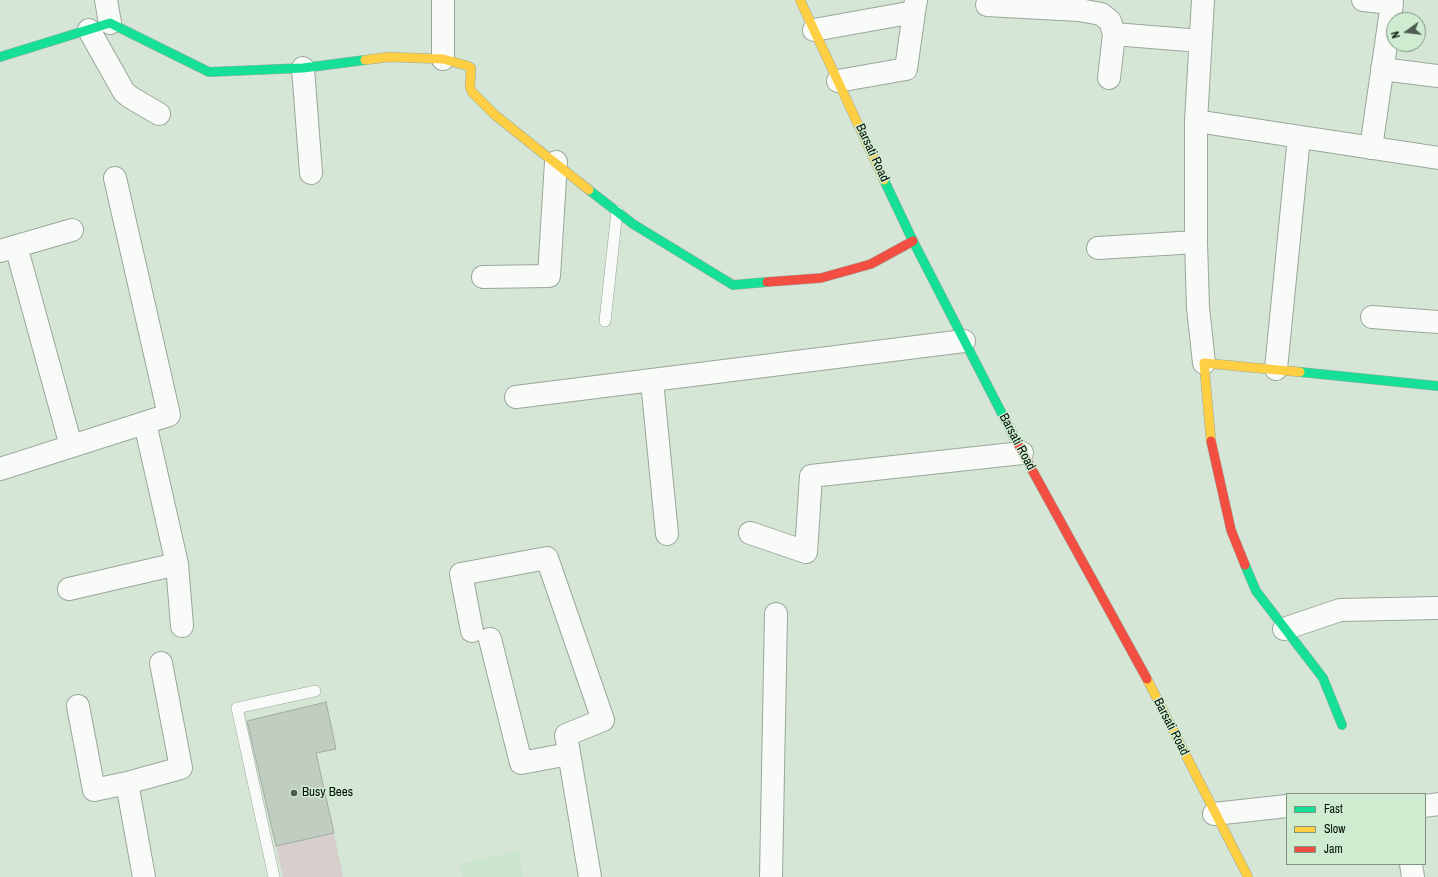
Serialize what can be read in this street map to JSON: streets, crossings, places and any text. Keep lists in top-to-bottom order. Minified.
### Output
{"streets":{"street":["Barsati Road"]},"places":["Busy Bees"],"legend":["Fast","Slow","Jam"],"north":"left"}
